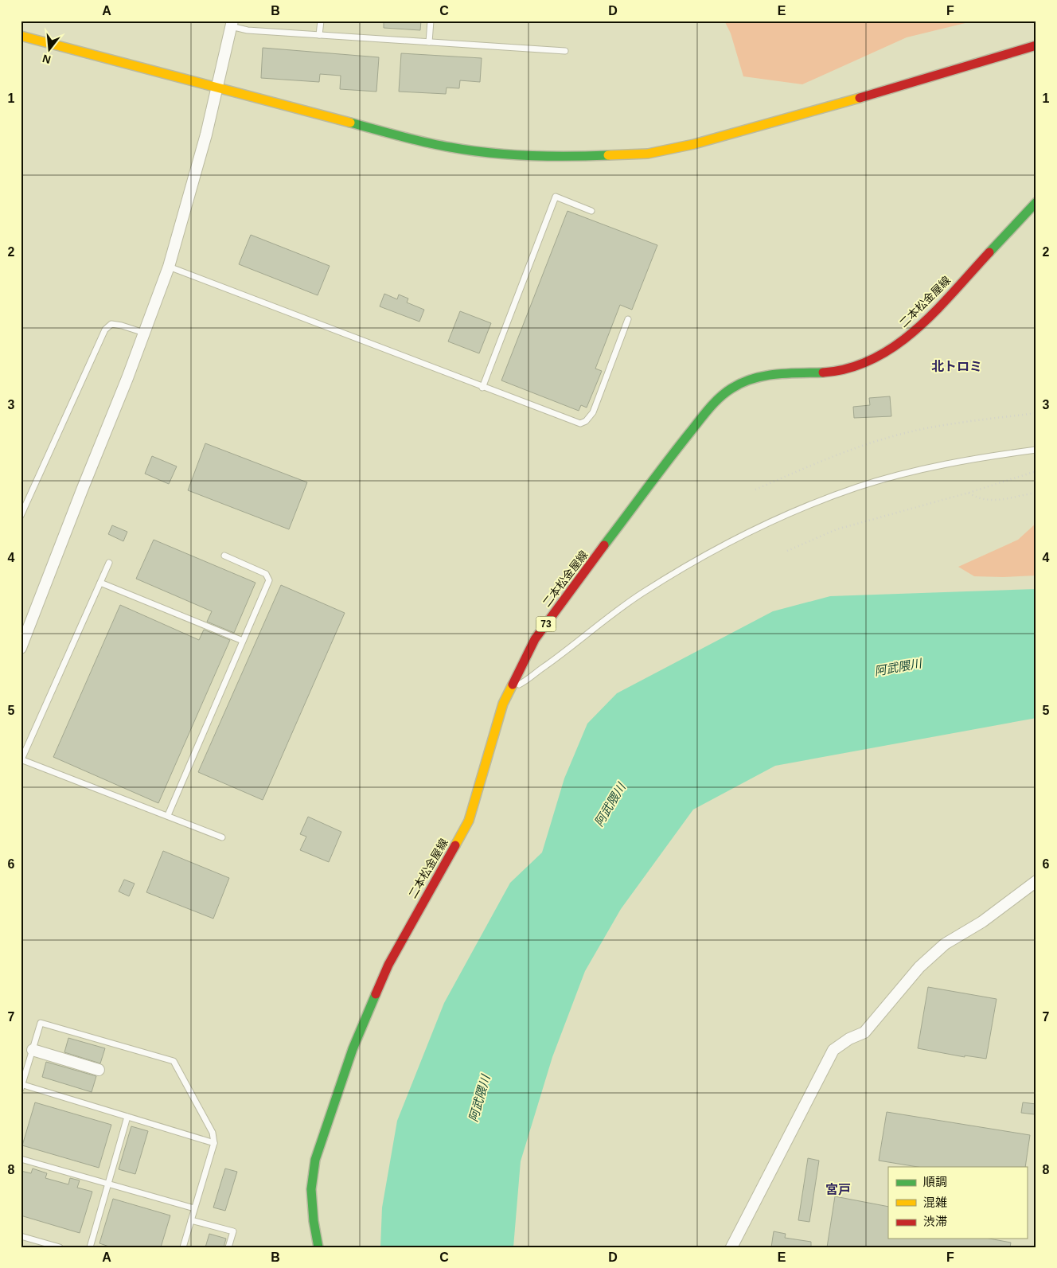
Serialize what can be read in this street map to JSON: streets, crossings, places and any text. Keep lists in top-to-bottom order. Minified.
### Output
{"streets":{"main road":["二本松金屋線","73"]},"districts":["北トロミ","宮戸"],"water":["阿武隈川"],"legend":["順調","混雑","渋滞"],"north":"bottom","grid":{"columns":["A","B","C","D","E","F"],"rows":["1","2","3","4","5","6","7","8"]}}
